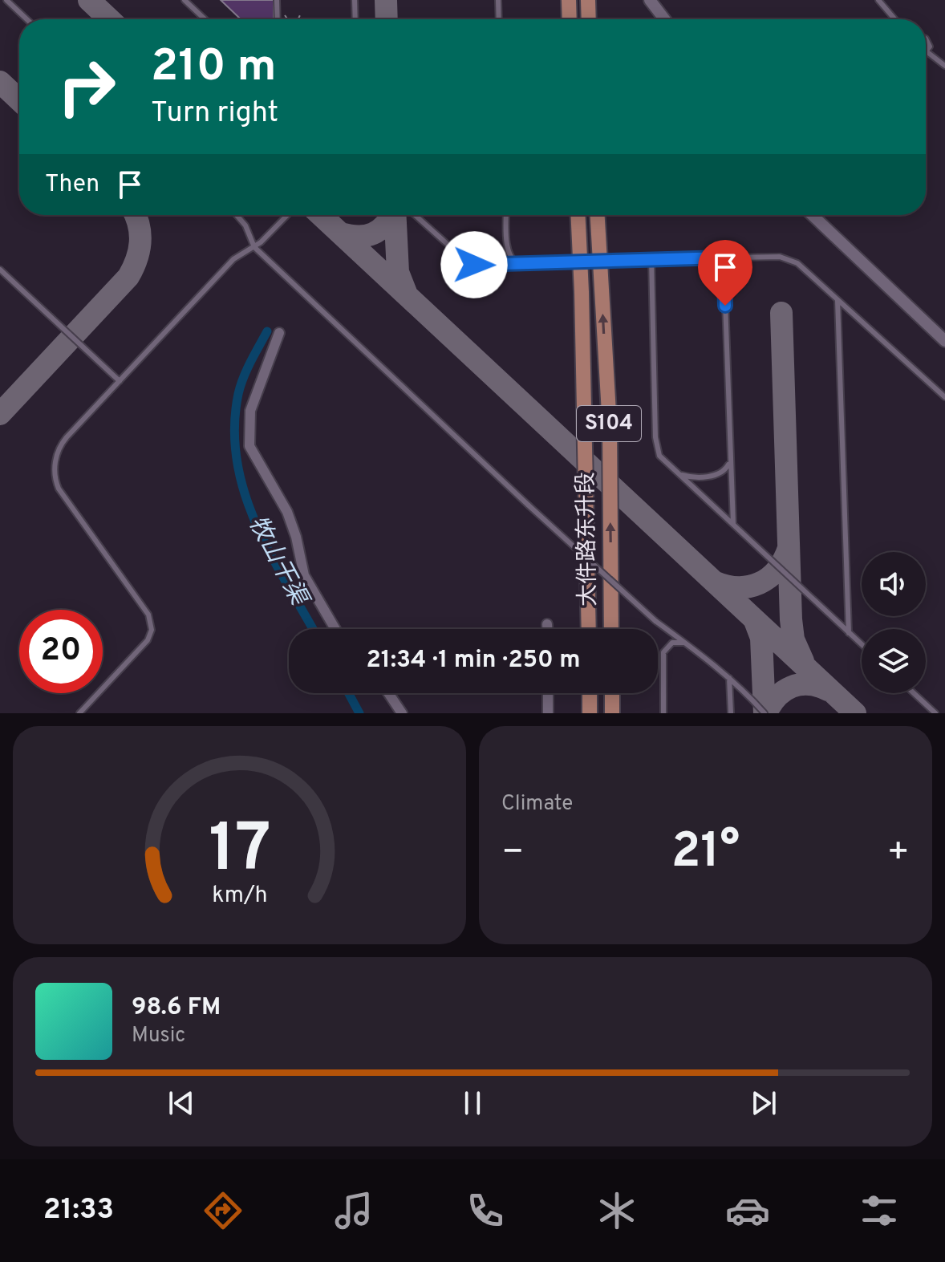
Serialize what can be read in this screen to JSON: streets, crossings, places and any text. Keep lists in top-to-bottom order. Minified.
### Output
{"streets":{"main road":["S104","大件路东升段"]},"water":["牧山干渠"],"page":{"turn":["210 m","Turn right"],"then":"Then","limit":"20","trip":"21:34 · 1 min · 250 m","tile":"Climate","heat":["−","21°","+"],"song":["98.6 FM","Music"],"tabs":"21:33","gauge":["17","km/h"]}}
